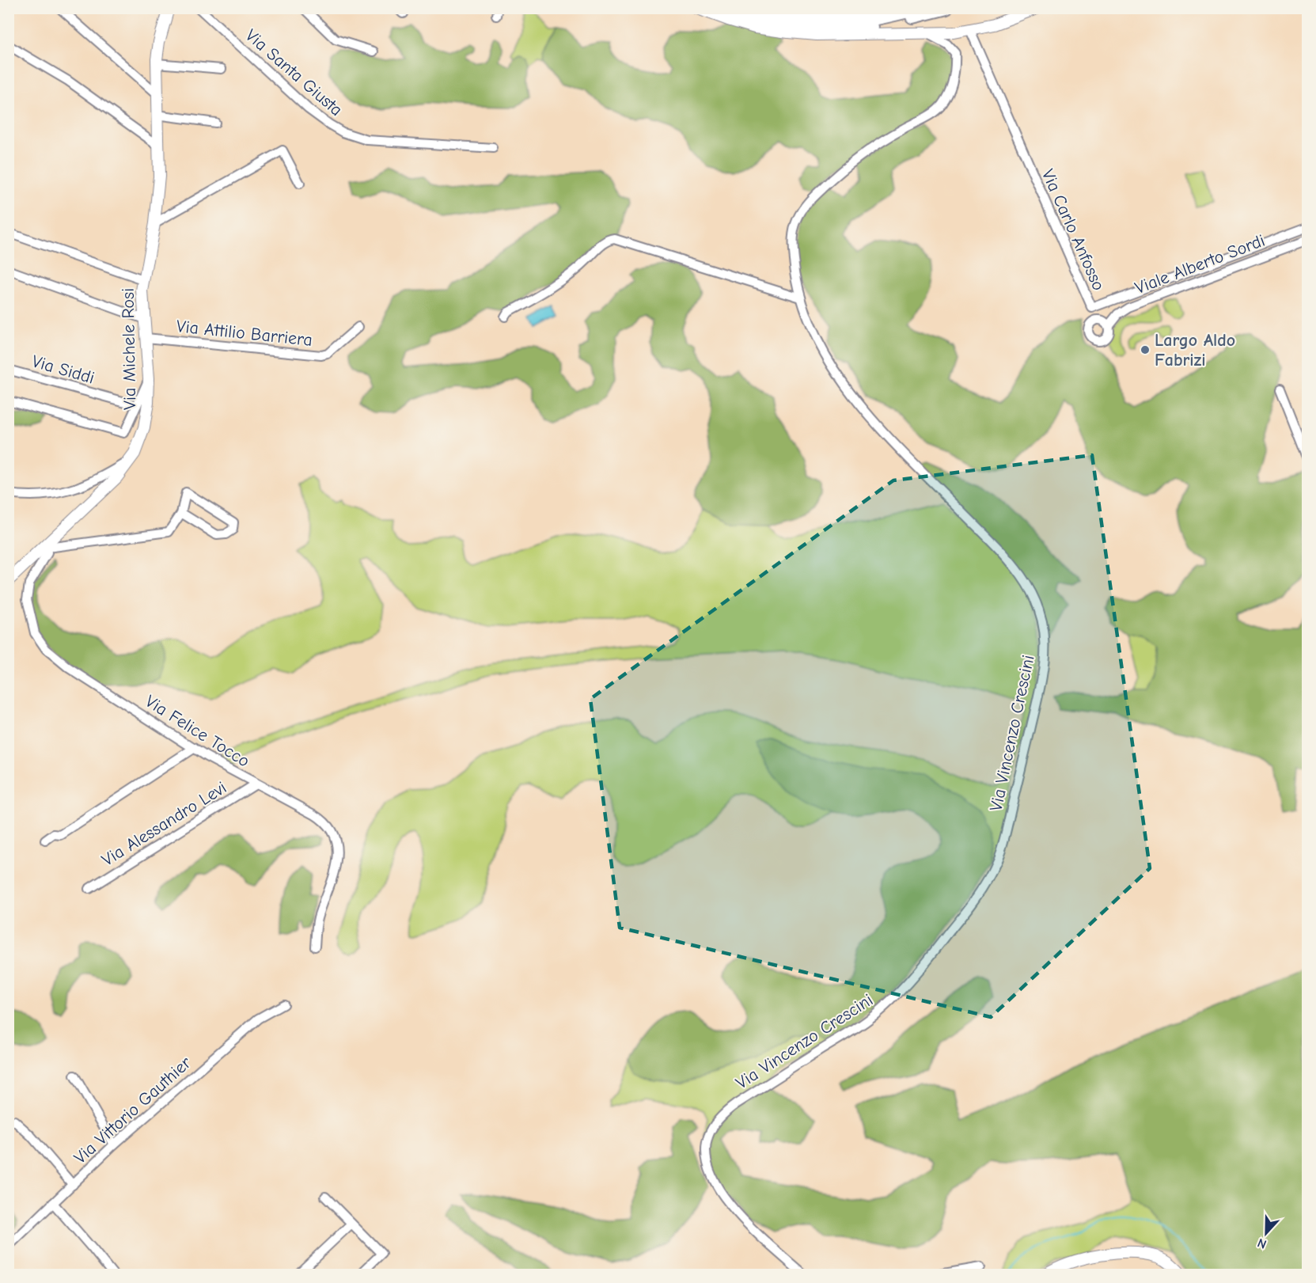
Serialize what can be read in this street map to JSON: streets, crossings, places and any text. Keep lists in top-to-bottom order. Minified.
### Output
{"streets":{"street":["Via Santa Giusta","Via Carlo Anfosso","Viale Alberto Sordi","Via Attilio Barriera","Via Michele Rosi","Via Siddi","Via Felice Tocco","Via Vincenzo Crescini","Via Alessandro Levi","Via Vittorio Gauthier"]},"crossings":[["Via Attilio Barriera","Via Michele Rosi"],["Via Michele Rosi","Via Felice Tocco"],["Via Felice Tocco","Via Alessandro Levi"]],"places":["Largo Aldo Fabrizi"],"north":"bottom"}
